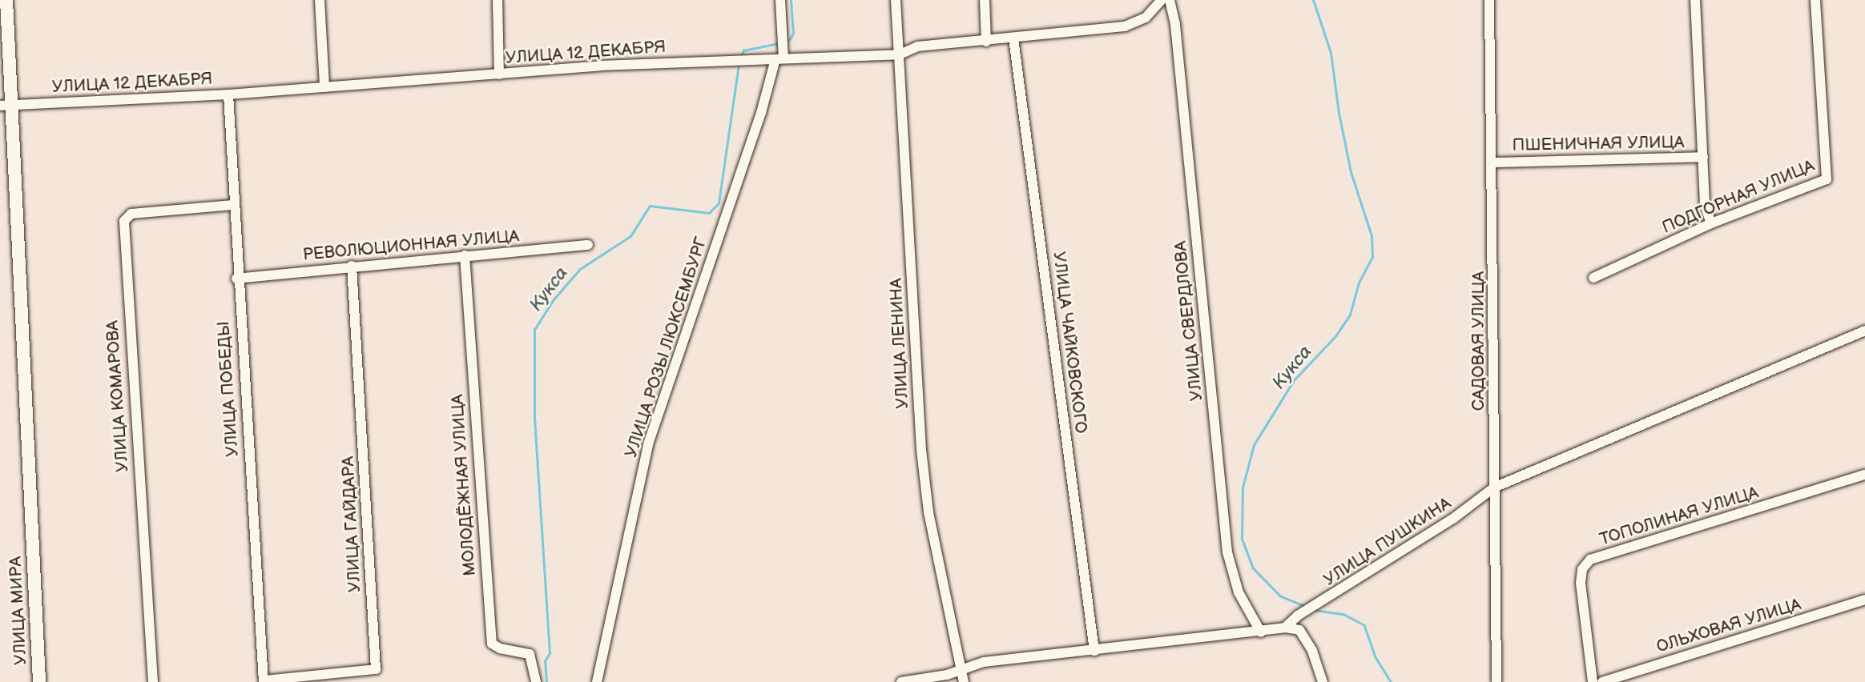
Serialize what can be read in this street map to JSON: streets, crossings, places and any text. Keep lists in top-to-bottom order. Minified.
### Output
{"streets":{"main road":["УЛИЦА МИРА"],"street":["УЛИЦА 12 ДЕКАБРЯ","ПШЕНИЧНАЯ УЛИЦА","ПОДГОРНАЯ УЛИЦА","РЕВОЛЮЦИОННАЯ УЛИЦА","УЛИЦА СВЕРДЛОВА","САДОВАЯ УЛИЦА","УЛИЦА ЧАЙКОВСКОГО","УЛИЦА ЛЕНИНА","УЛИЦА РОЗЫ ЛЮКСЕМБУРГ","УЛИЦА ПОБЕДЫ","УЛИЦА КОМАРОВА","МОЛОДЁЖНАЯ УЛИЦА","ТОПОЛИНАЯ УЛИЦА","УЛИЦА ГАЙДАРА","УЛИЦА ПУШКИНА","ОЛЬХОВАЯ УЛИЦА"]},"crossings":[["УЛИЦА 12 ДЕКАБРЯ","УЛИЦА ЧАЙКОВСКОГО"],["УЛИЦА 12 ДЕКАБРЯ","УЛИЦА ЛЕНИНА"],["УЛИЦА 12 ДЕКАБРЯ","УЛИЦА РОЗЫ ЛЮКСЕМБУРГ"],["УЛИЦА 12 ДЕКАБРЯ","УЛИЦА ПОБЕДЫ"],["УЛИЦА 12 ДЕКАБРЯ","УЛИЦА МИРА"],["ПШЕНИЧНАЯ УЛИЦА","ПОДГОРНАЯ УЛИЦА"],["ПШЕНИЧНАЯ УЛИЦА","САДОВАЯ УЛИЦА"],["РЕВОЛЮЦИОННАЯ УЛИЦА","УЛИЦА ПОБЕДЫ"],["РЕВОЛЮЦИОННАЯ УЛИЦА","МОЛОДЁЖНАЯ УЛИЦА"],["РЕВОЛЮЦИОННАЯ УЛИЦА","УЛИЦА ГАЙДАРА"],["САДОВАЯ УЛИЦА","УЛИЦА ПУШКИНА"],["УЛИЦА ПОБЕДЫ","УЛИЦА КОМАРОВА"],["УЛИЦА ПОБЕДЫ","УЛИЦА ГАЙДАРА"]],"water":["Кукса"]}
